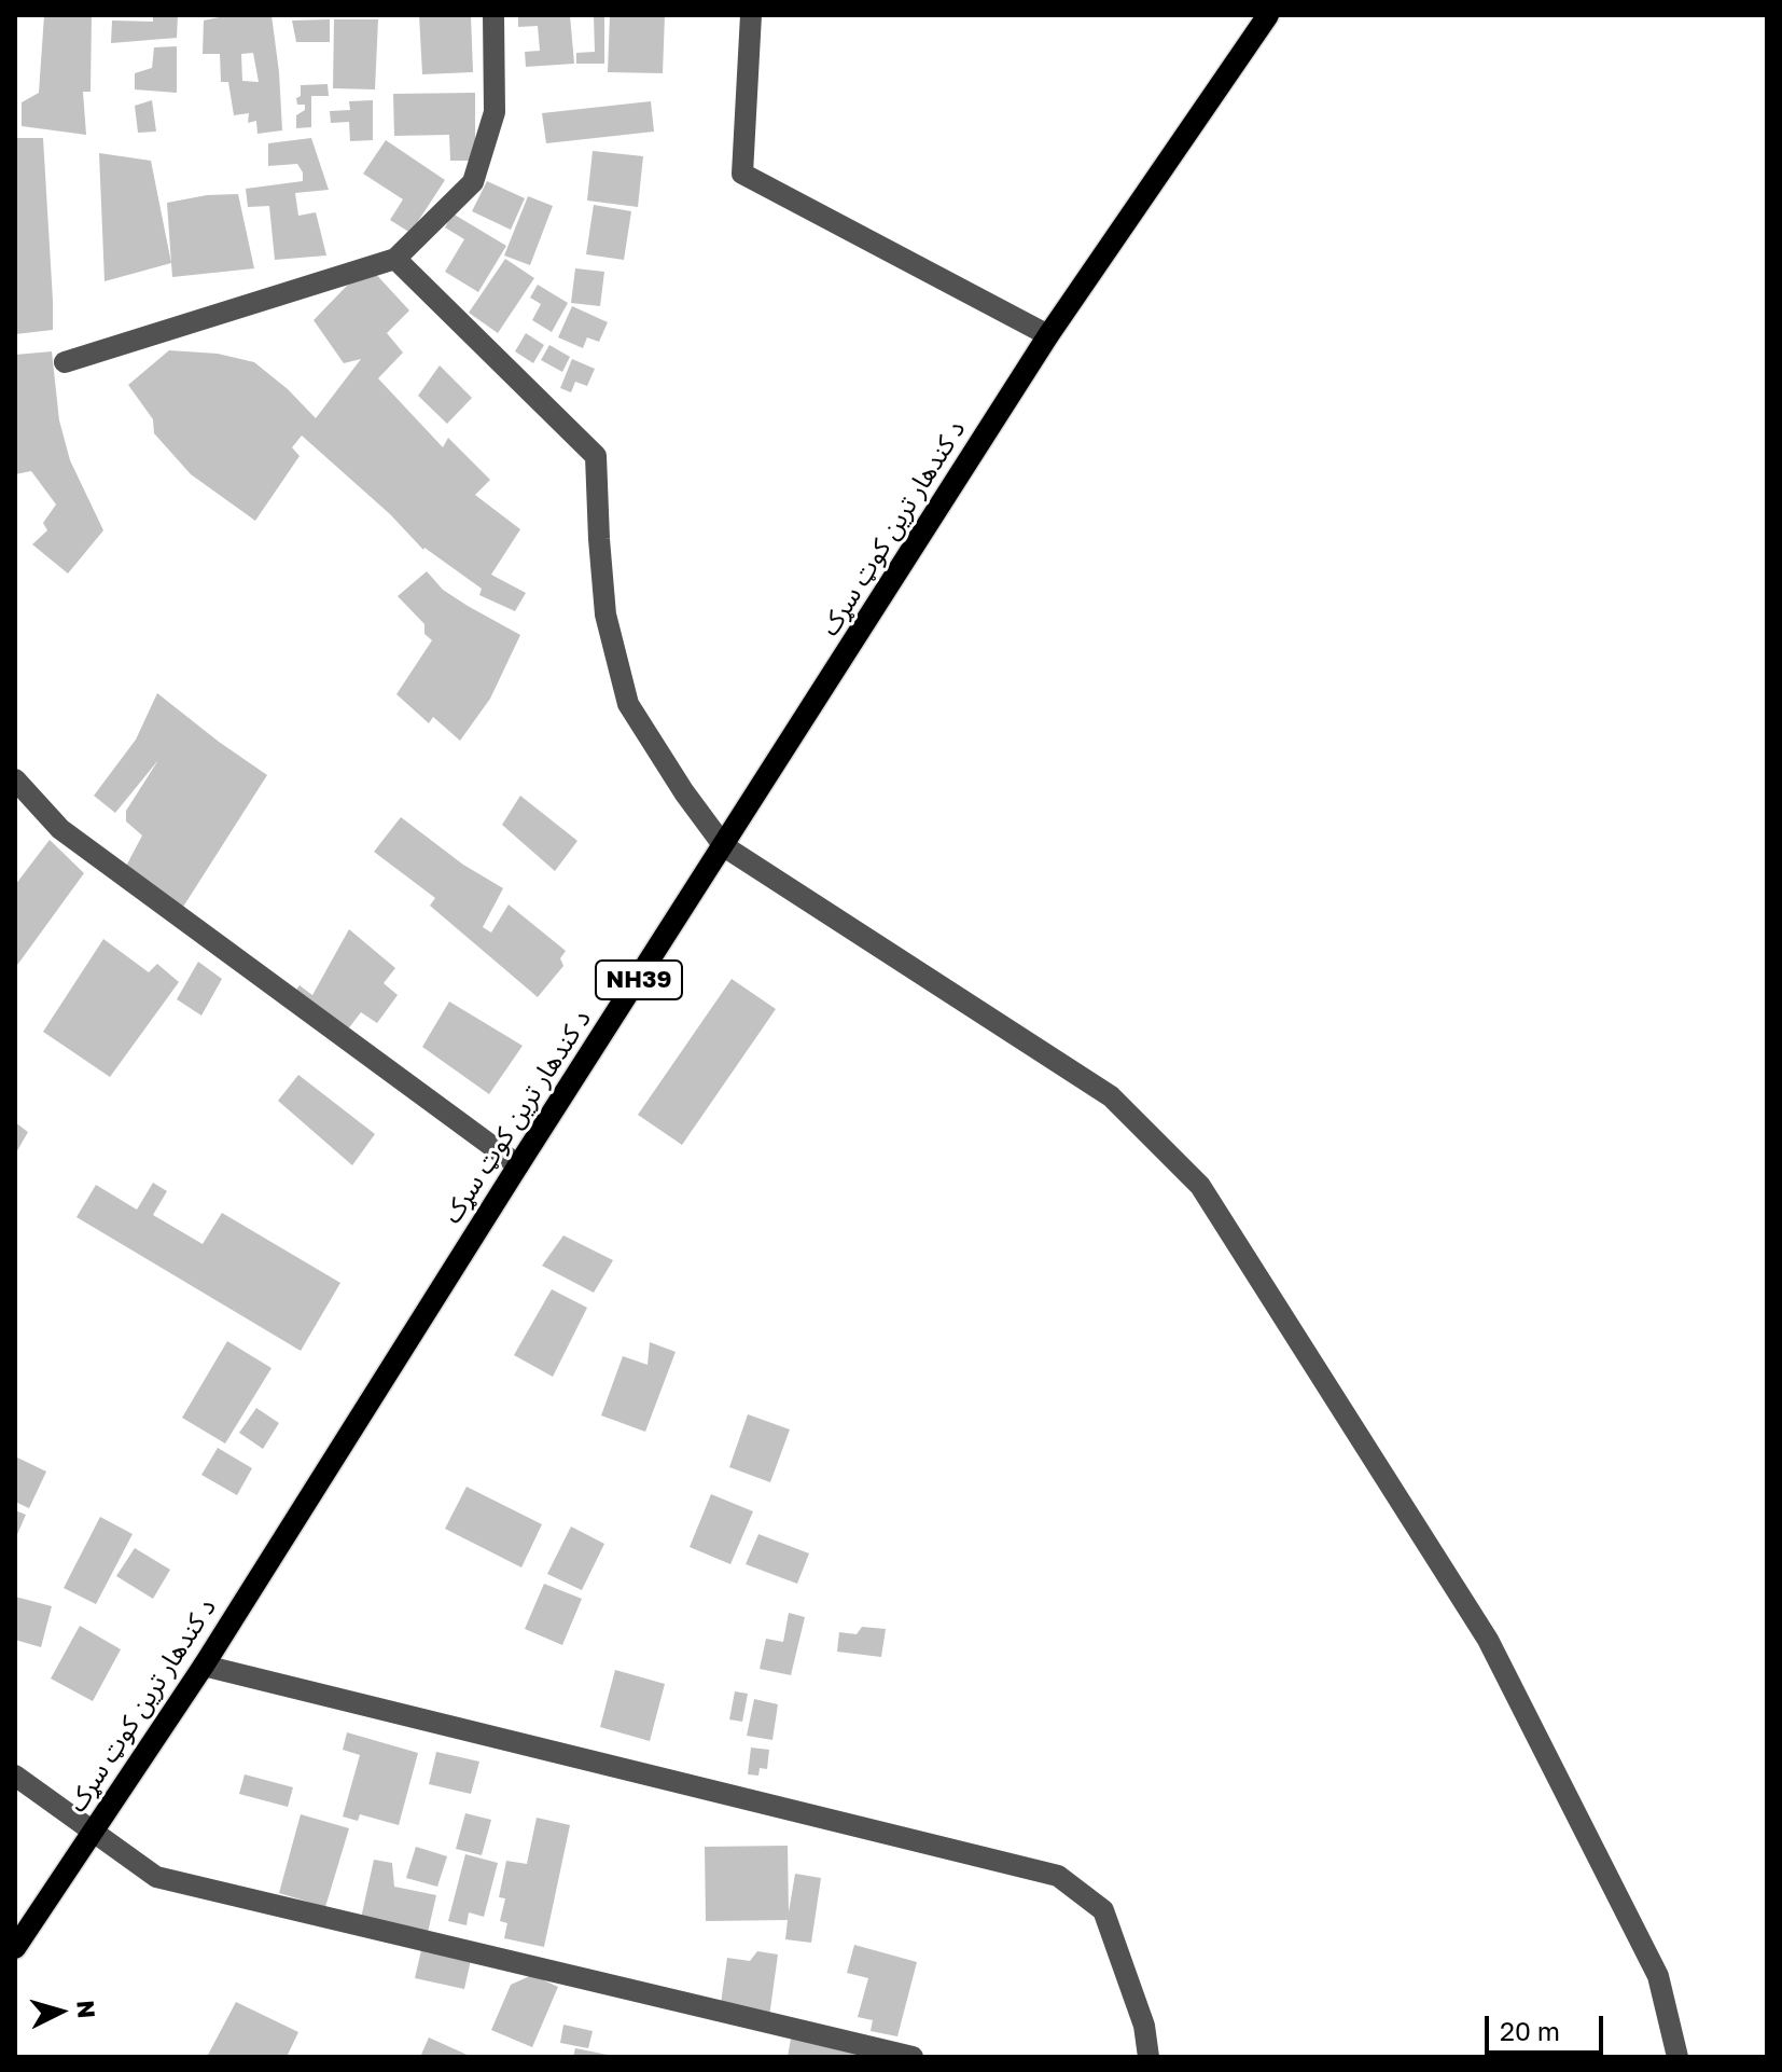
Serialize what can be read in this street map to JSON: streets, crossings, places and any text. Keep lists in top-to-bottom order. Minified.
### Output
{"streets":{"main road":["د کندهار ترين کوټ سړک","NH39"]},"scale_bar":"20 m","north":"right"}
